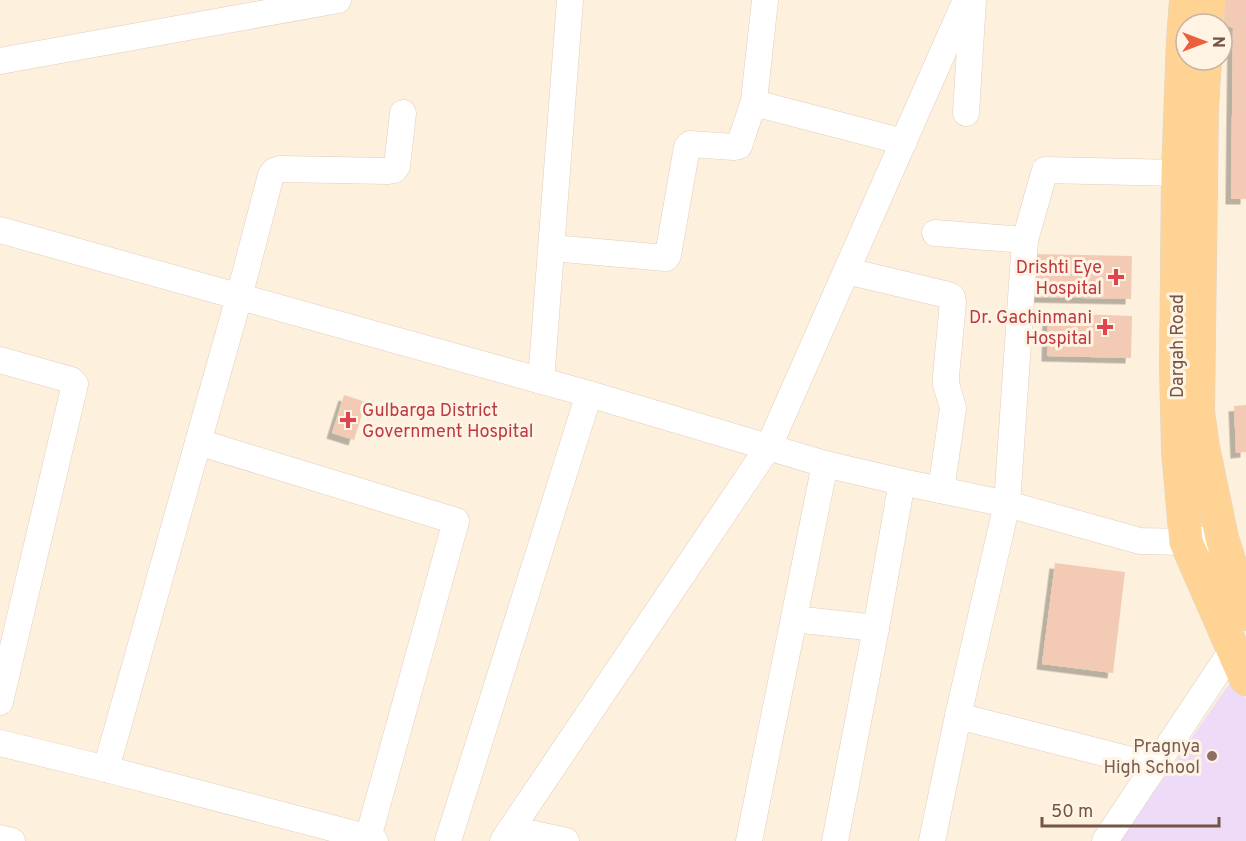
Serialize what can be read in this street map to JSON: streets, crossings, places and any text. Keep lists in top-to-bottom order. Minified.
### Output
{"streets":{"main road":["Dargah Road"]},"places":{"health":["Drishti Eye Hospital","Dr. Gachinmani Hospital","Gulbarga District Government Hospital"],"other":["Pragnya High School"]},"scale_bar":"50 m","north":"right"}
